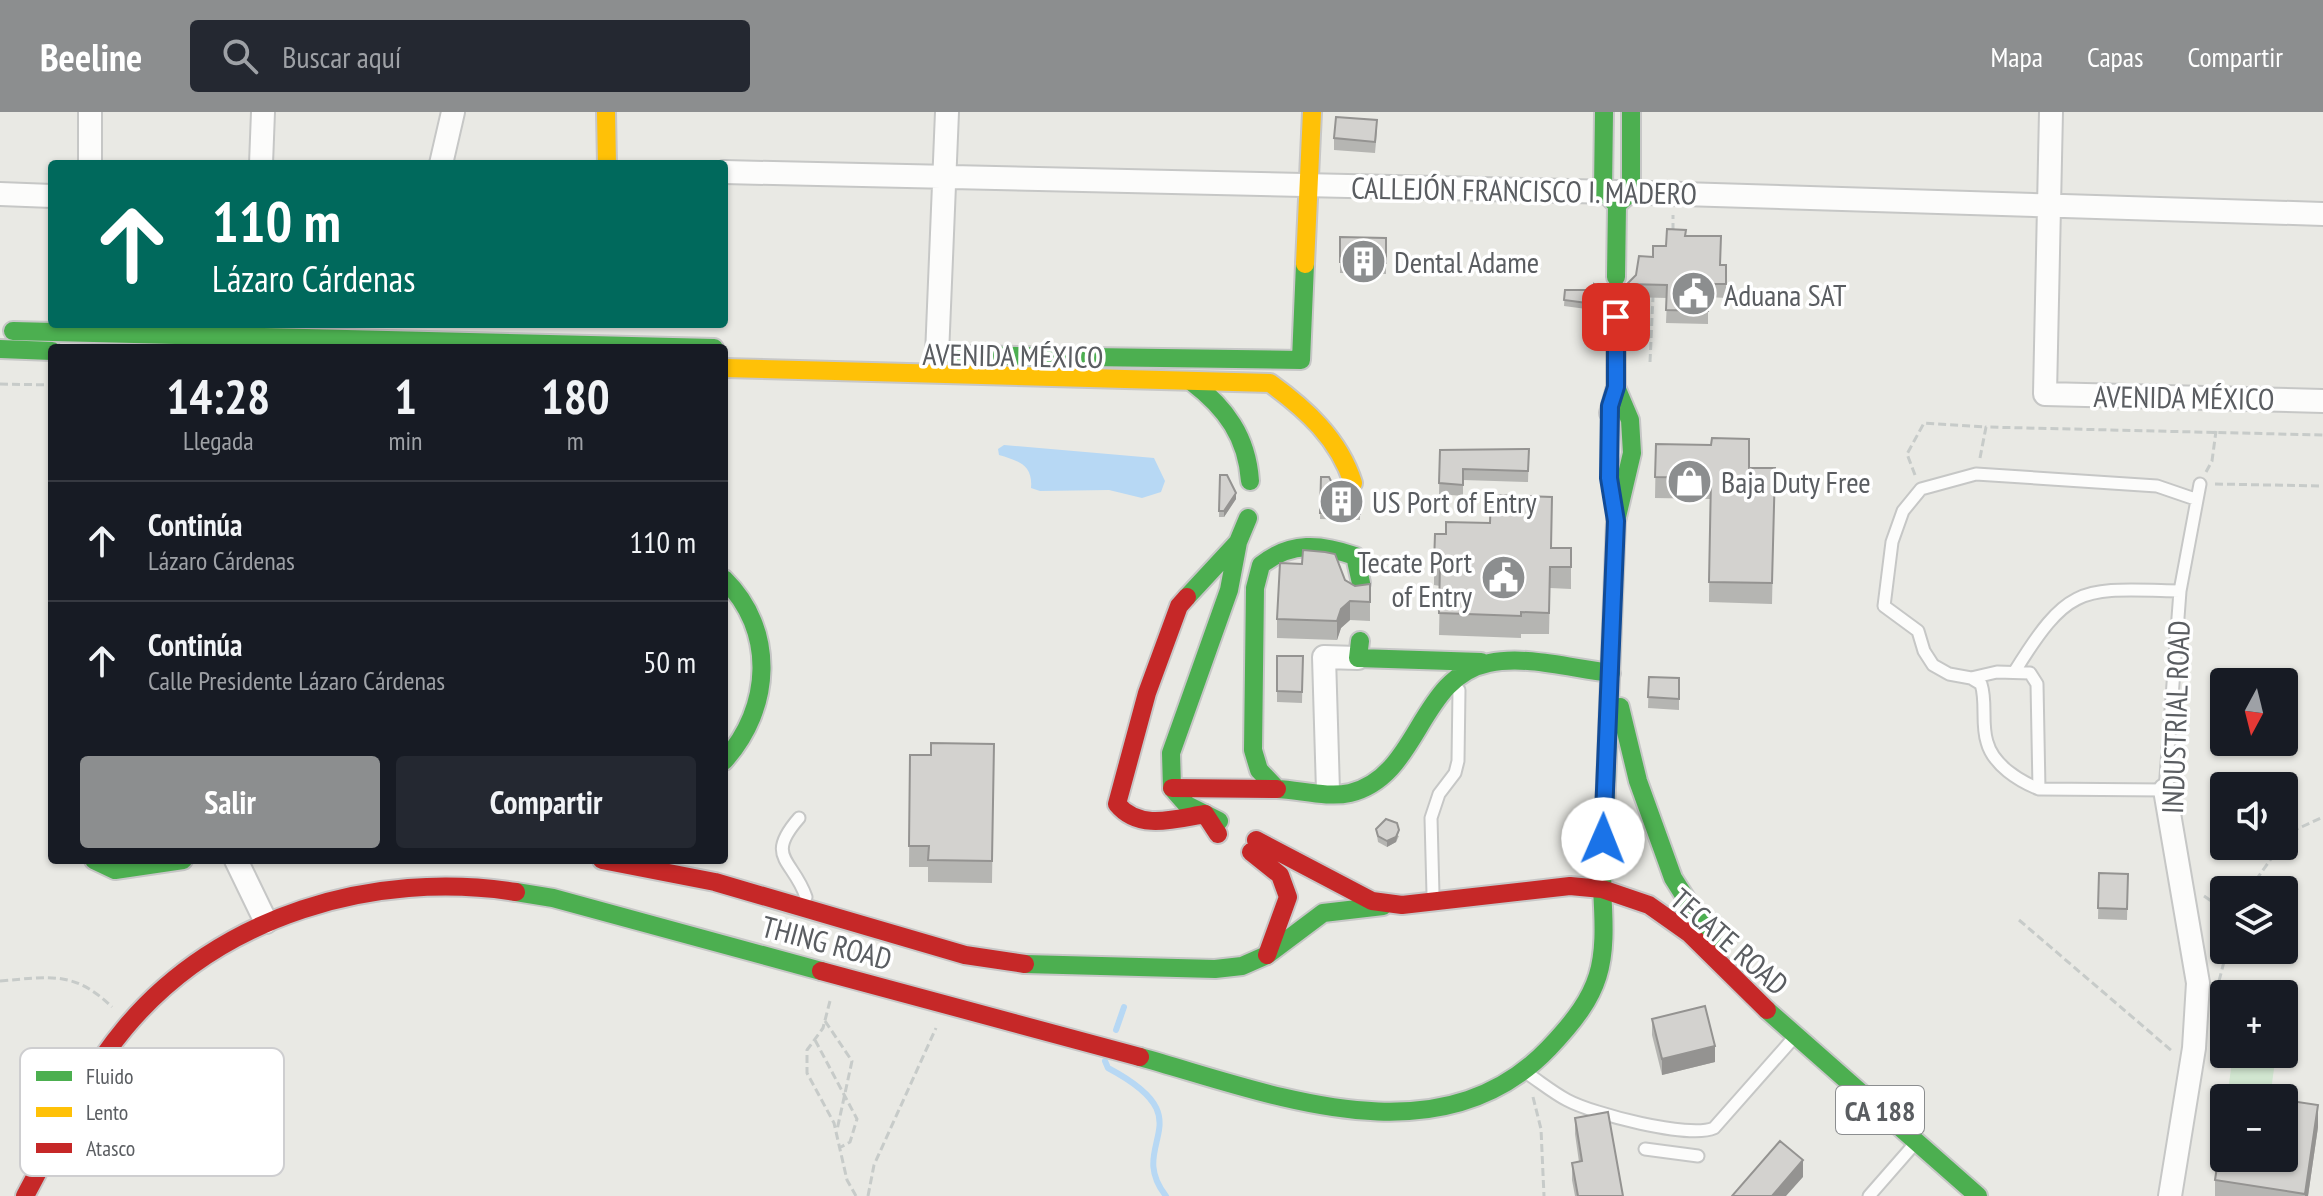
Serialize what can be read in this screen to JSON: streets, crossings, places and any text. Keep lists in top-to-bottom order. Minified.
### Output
{"streets":{"main road":["AVENIDA MÉXICO","TECATE ROAD","THING ROAD","CA 188"],"street":["CALLEJÓN FRANCISCO I. MADERO","INDUSTRIAL ROAD"]},"crossings":[["CALLEJÓN FRANCISCO I. MADERO","AVENIDA MÉXICO"],["TECATE ROAD","THING ROAD"],["TECATE ROAD","CA 188"],["THING ROAD","CA 188"]],"places":{"building":["Dental Adame","US Port of Entry"],"public building":["Aduana SAT","Tecate Port of Entry"],"shop":["Baja Duty Free"]},"legend":["Fluido","Lento","Atasco"],"north":"bottom","page":{"header":"Beeline","search":"Buscar aquí","nav":["Mapa","Capas","Compartir"],"turn":["110 m","Lázaro Cárdenas"],"eta":["14:28","Llegada","1","min","180","m"],"list":[{"name":"Continúa","note":"Lázaro Cárdenas","value":"110 m"},{"name":"Continúa","note":"Calle Presidente Lázaro Cárdenas","value":"50 m"}],"map_buttons":["+","−"],"buttons":["Salir","Compartir"]}}
